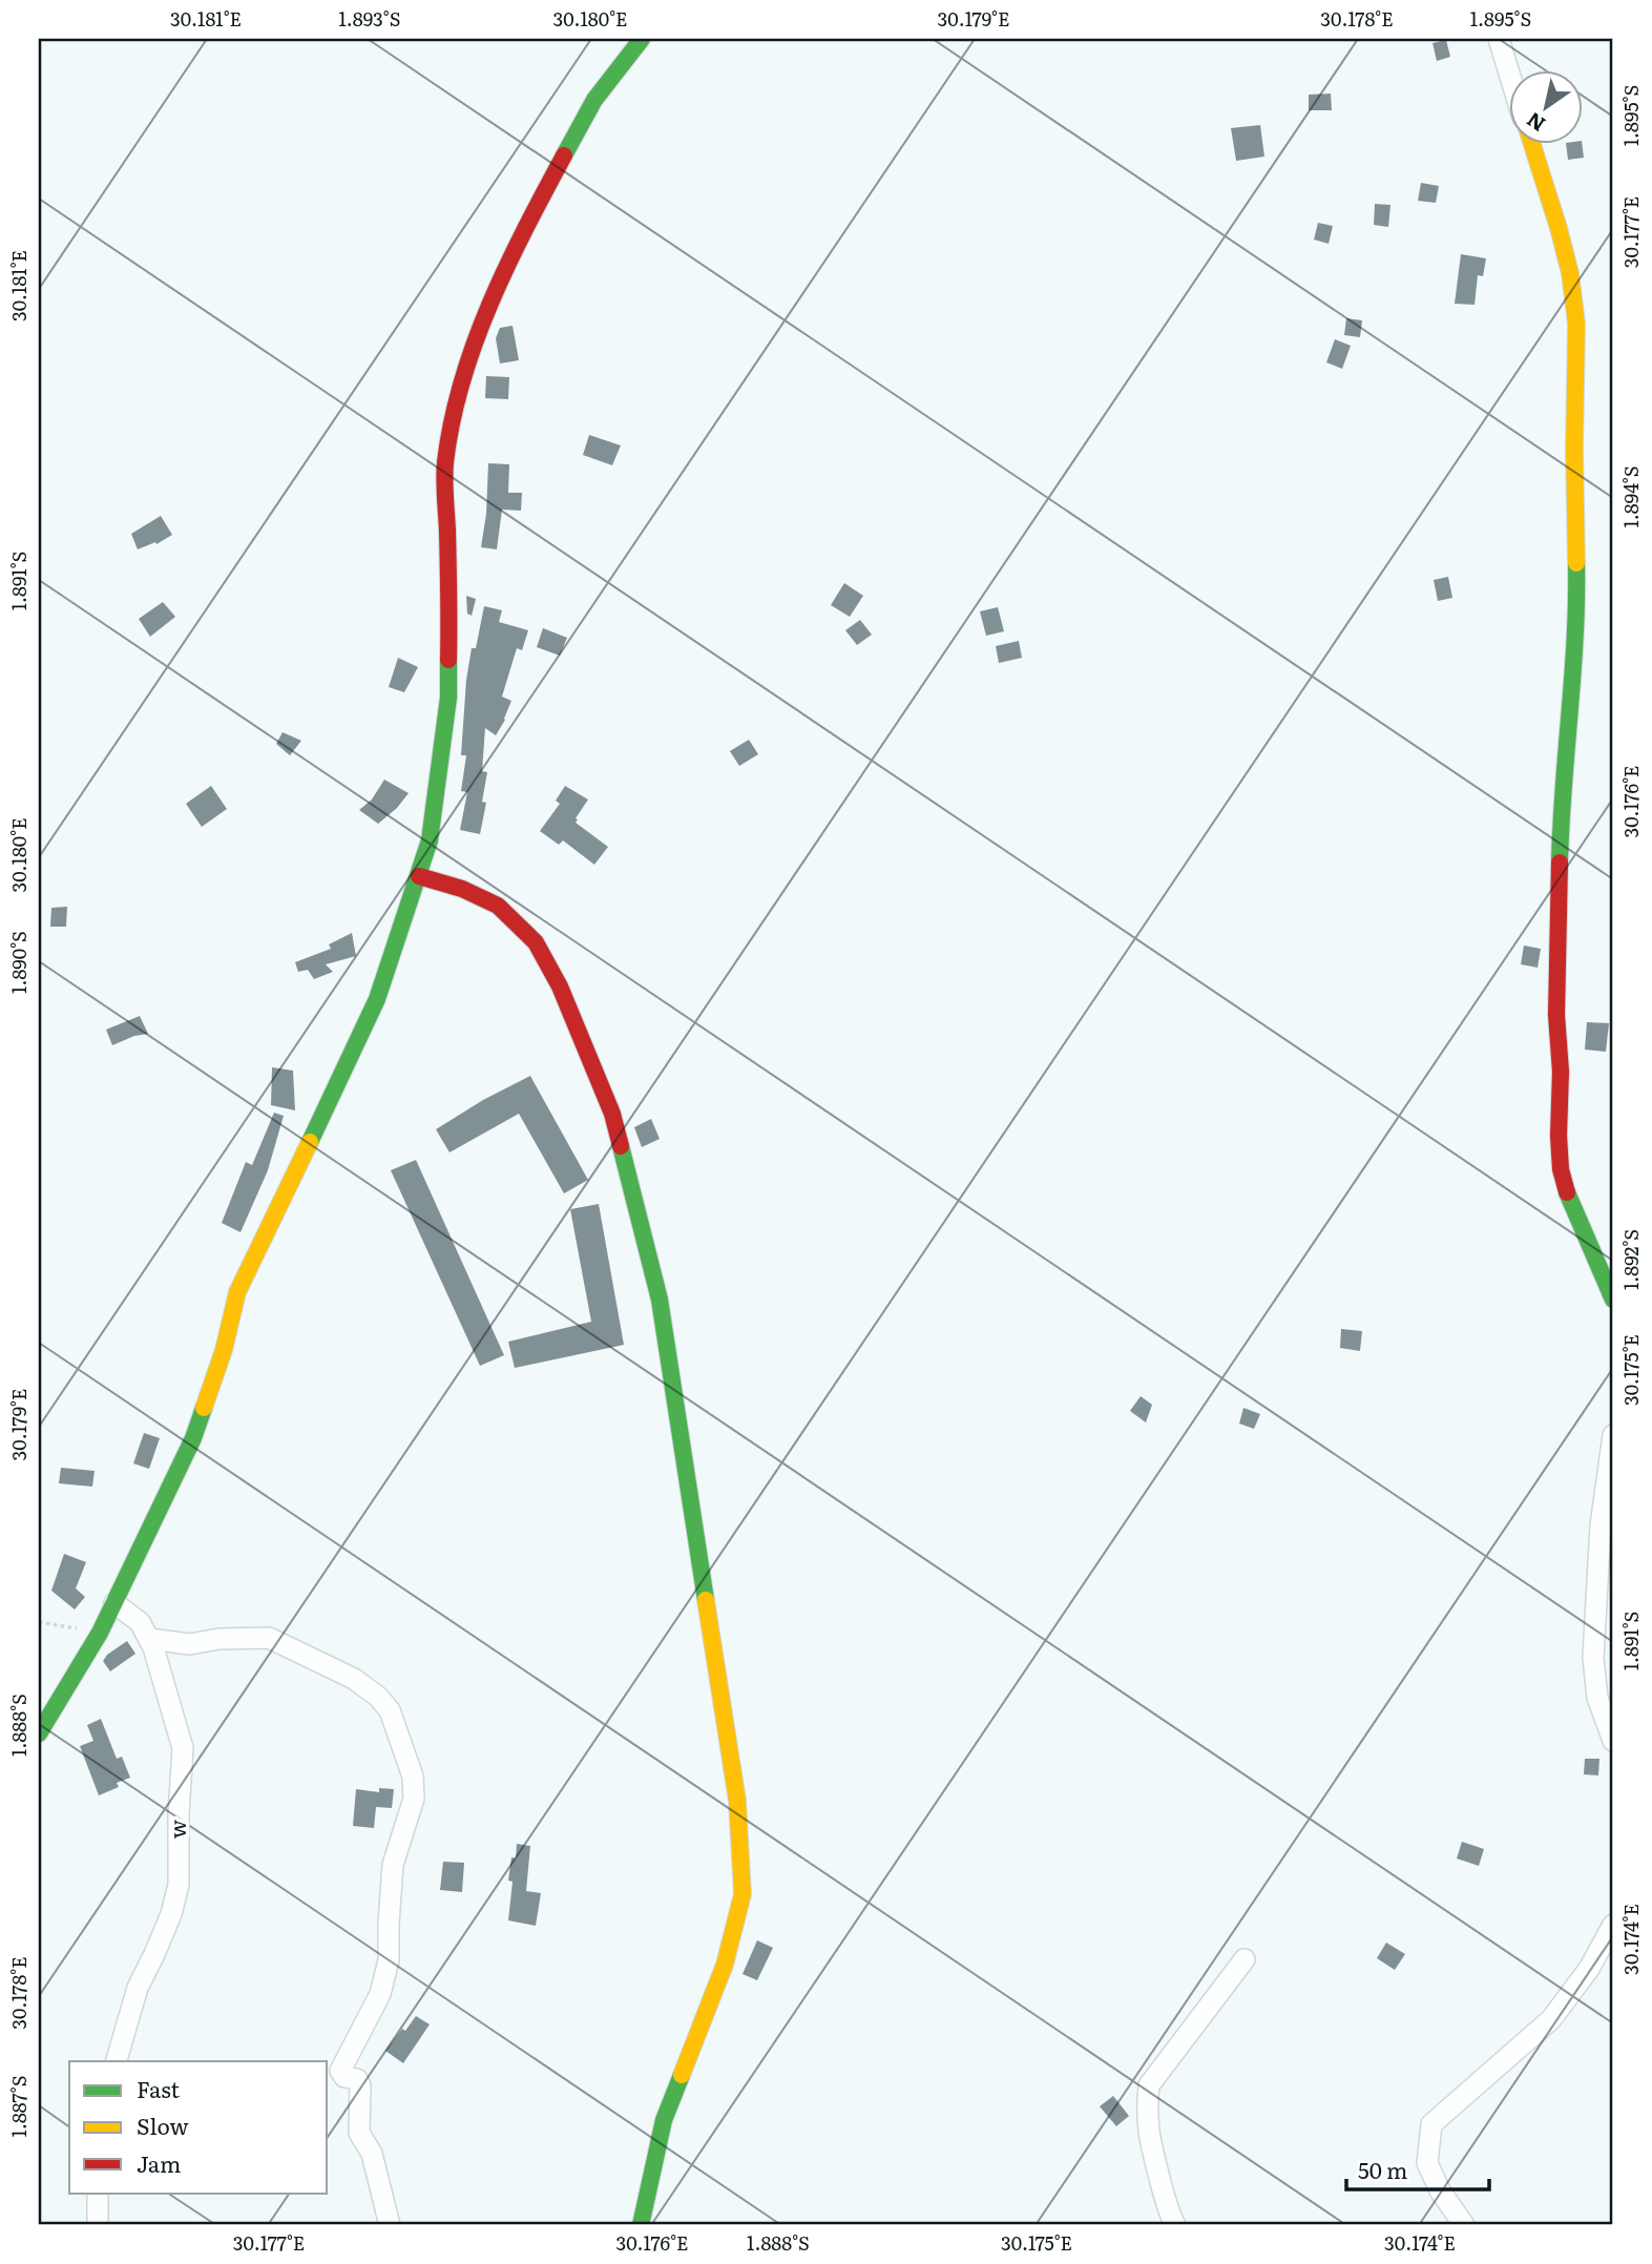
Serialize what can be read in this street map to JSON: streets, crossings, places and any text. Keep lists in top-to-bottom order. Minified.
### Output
{"streets":{"street":["w"]},"legend":["Fast","Slow","Jam"],"scale_bar":"50 m","north":"bottom left","coordinates":["30.181°E","1.893°S","30.180°E","30.179°E","30.178°E","1.895°S","30.177°E","1.894°S","1.891°S","30.176°E","1.890°S","1.892°S","30.175°E","1.888°S","30.174°E","1.887°S"]}
